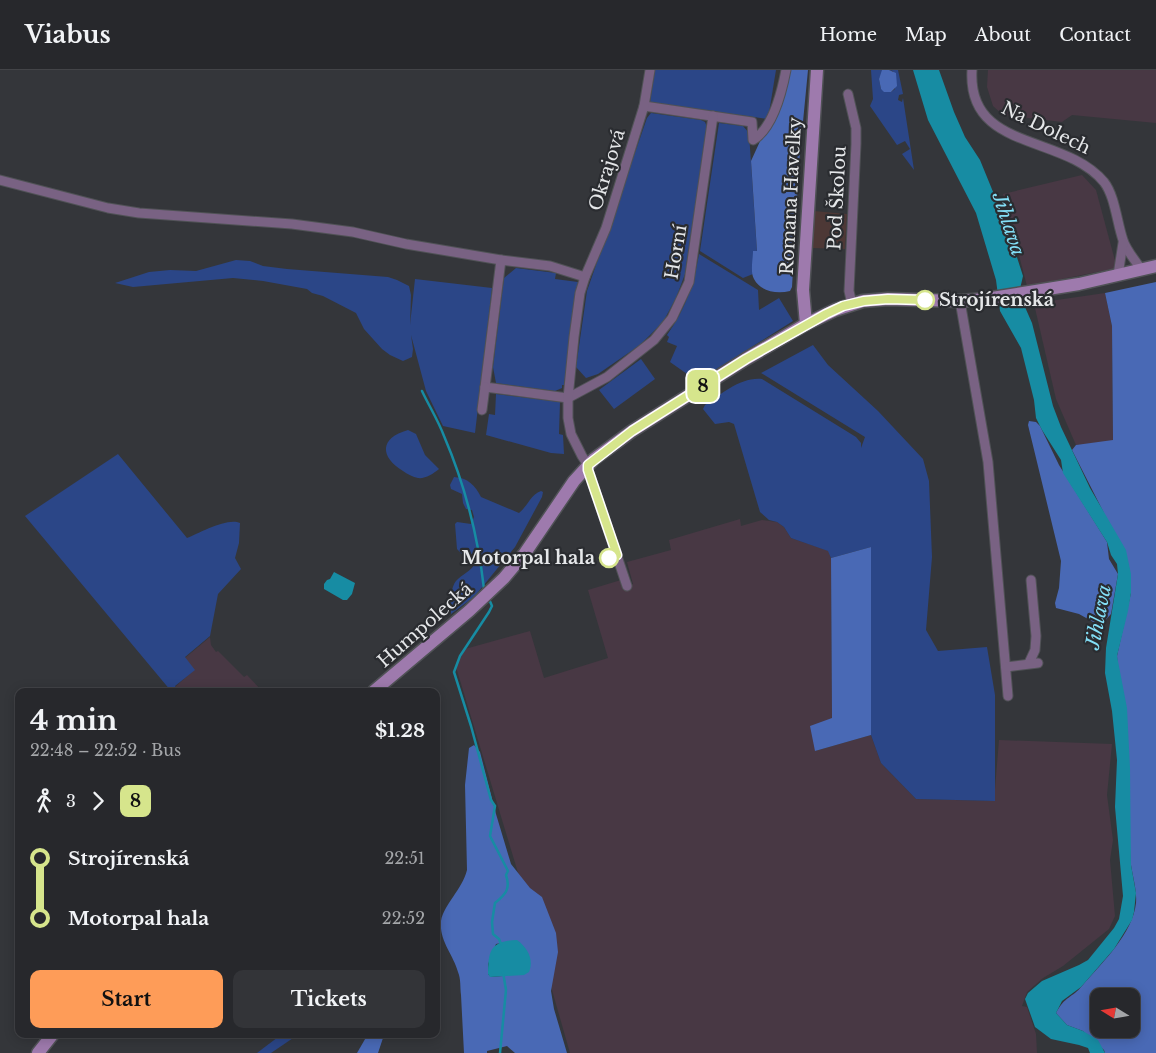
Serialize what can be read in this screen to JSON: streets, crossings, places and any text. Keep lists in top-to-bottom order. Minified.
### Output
{"streets":{"main road":["Romana Havelky","Humpolecká"],"street":["Na Dolech","Okrajová","Pod Školou","Horní"]},"crossings":[["Okrajová","Horní"],["Okrajová","Humpolecká"],["Romana Havelky","Humpolecká"],["Pod Školou","Humpolecká"]],"water":["Jihlava"],"places":["Strojírenská","Motorpal hala"],"lines":["bus line 8"],"north":"left","page":{"header":"Viabus","nav":["Home","Map","About","Contact"],"on_map":"8","heading":["4 min","22:48 – 22:52 · Bus","$1.28"],"legs":["3","8"],"list":[{"name":"Strojírenská","value":"22:51"},{"name":"Motorpal hala","value":"22:52"}],"buttons":["Start","Tickets"]}}
